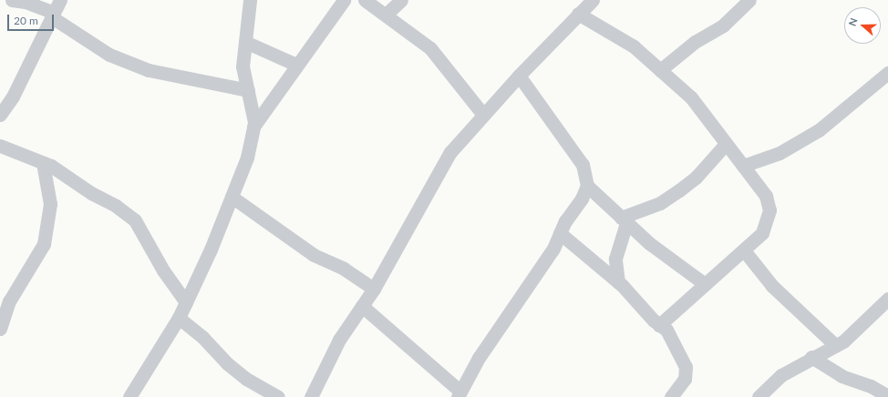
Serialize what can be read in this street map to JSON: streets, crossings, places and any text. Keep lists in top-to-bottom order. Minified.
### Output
{"scale_bar":"20 m","north":"left"}
